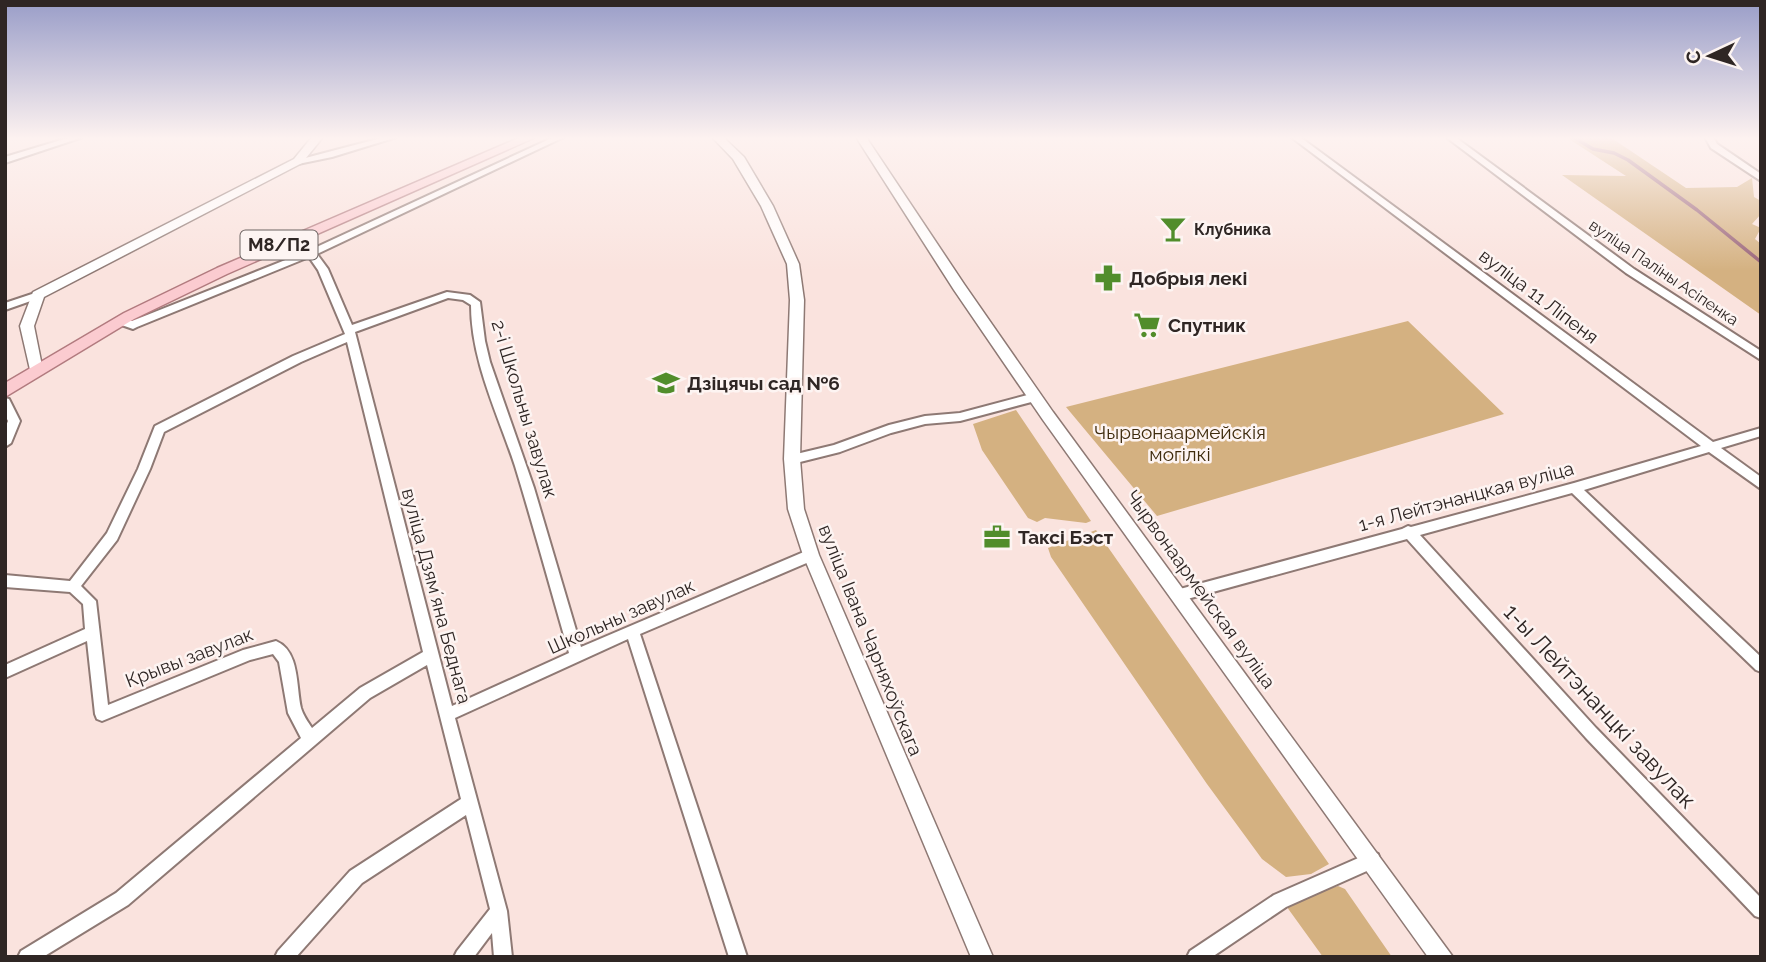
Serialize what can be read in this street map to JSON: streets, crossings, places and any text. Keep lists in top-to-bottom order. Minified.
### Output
{"streets":{"main road":["М8/П2","Чырвонаармейская вуліца","вуліца Івана Чарняхоўскага"],"street":["вуліца Паліны Асіпенка","вуліца 11 Ліпеня","2-і Школьны завулак","1-я Лейтэнанцкая вуліца","вуліца Дзямʼяна Беднага","Школьны завулак","Крывы завулак","1-ы Лейтэнанцкі завулак"]},"crossings":[["вуліца 11 Ліпеня","1-я Лейтэнанцкая вуліца"],["2-і Школьны завулак","вуліца Дзямʼяна Беднага"],["2-і Школьны завулак","Школьны завулак"],["1-я Лейтэнанцкая вуліца","Чырвонаармейская вуліца"],["1-я Лейтэнанцкая вуліца","1-ы Лейтэнанцкі завулак"],["вуліца Дзямʼяна Беднага","Школьны завулак"],["Школьны завулак","вуліца Івана Чарняхоўскага"]],"parks":["Чырвонаармейскія могілкі"],"places":{"bar":["Клубника"],"pharmacy":["Добрыя лекі"],"supermarket":["Спутник"],"school or university":["Дзіцячы сад №6"],"office":["Таксі Бэст"]},"north":"left"}
